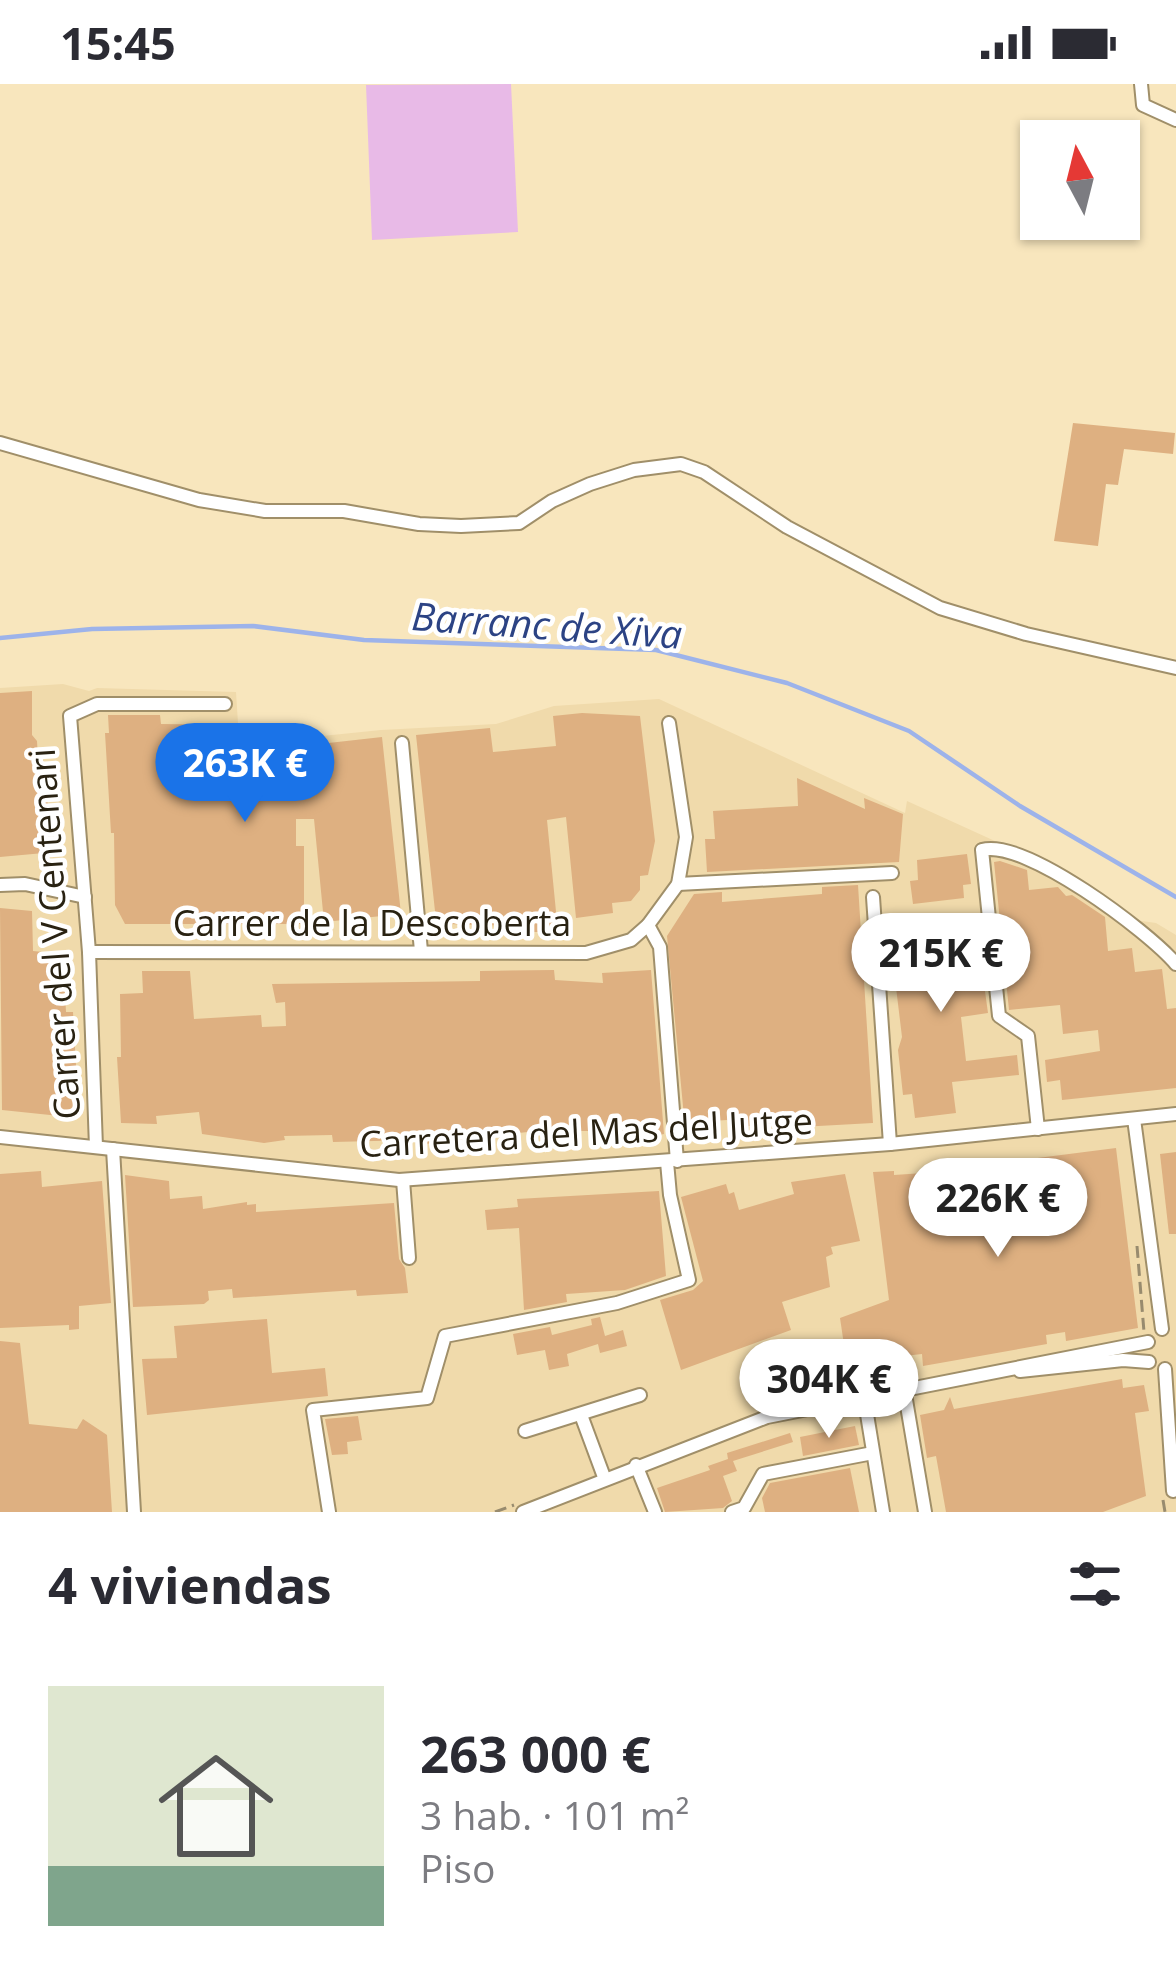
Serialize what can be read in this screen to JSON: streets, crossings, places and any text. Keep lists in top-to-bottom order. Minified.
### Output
{"streets":{"street":["Carrer de la Descoberta","Carrer del V Centenari","Carretera del Mas del Jutge"]},"crossings":[["Carrer de la Descoberta","Carrer del V Centenari"],["Carrer del V Centenari","Carretera del Mas del Jutge"]],"water":["Barranc de Xiva"],"north":"top","page":{"status":"15:45","price":["263K €","215K €","226K €","304K €"],"heading":"4 viviendas","list":[{"name":"263 000 €","note":"3 hab. · 101 m² · Piso"}]}}
